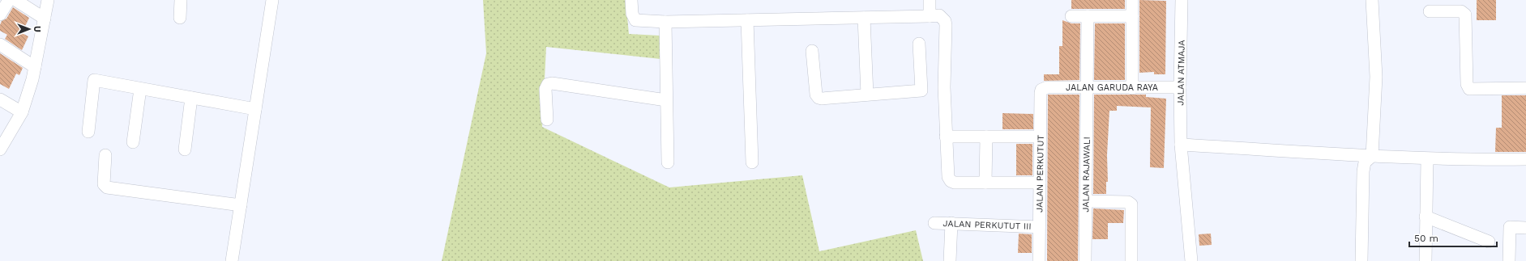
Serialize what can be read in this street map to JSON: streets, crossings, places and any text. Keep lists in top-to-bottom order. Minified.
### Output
{"streets":{"street":["JALAN ATMAJA","JALAN GARUDA RAYA","JALAN PERKUTUT","JALAN RAJAWALI","JALAN PERKUTUT III"]},"crossings":[["JALAN ATMAJA","JALAN GARUDA RAYA"],["JALAN GARUDA RAYA","JALAN PERKUTUT"],["JALAN GARUDA RAYA","JALAN RAJAWALI"],["JALAN PERKUTUT","JALAN PERKUTUT III"]],"scale_bar":"50 m","north":"right"}
